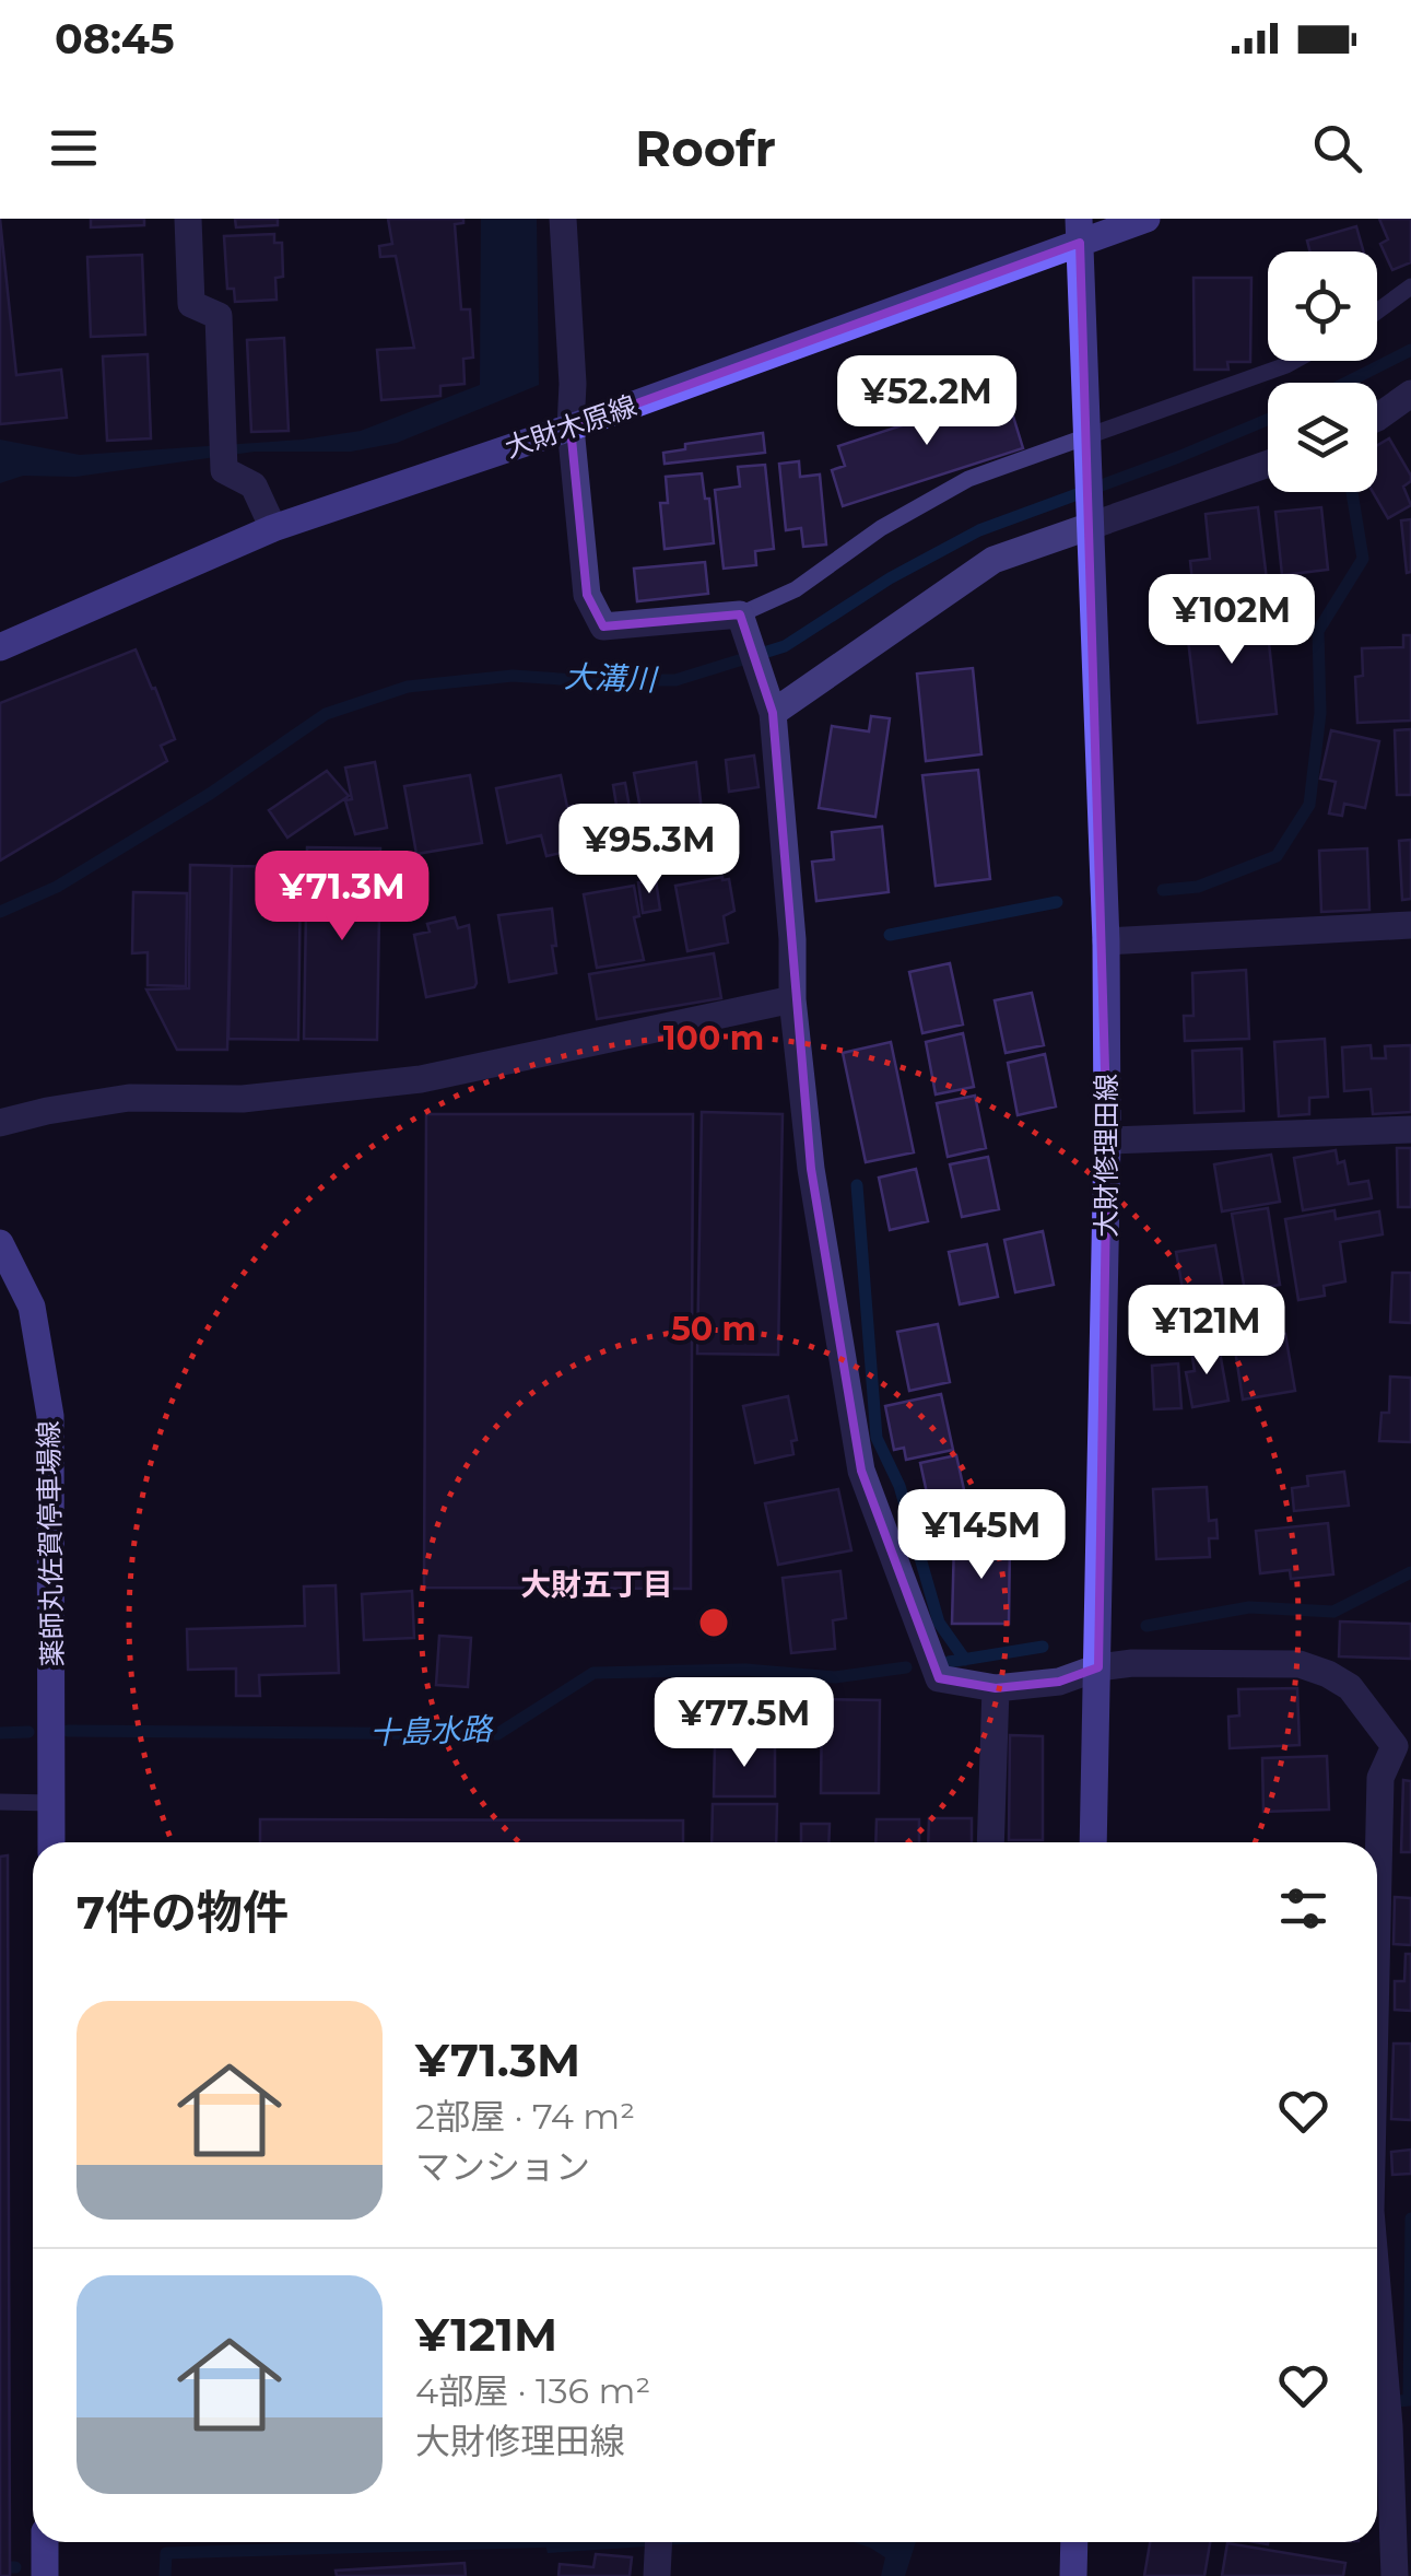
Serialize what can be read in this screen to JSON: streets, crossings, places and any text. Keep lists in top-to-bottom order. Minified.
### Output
{"streets":{"street":["大財木原線","大財修理田線","薬師丸佐賀停車場線"]},"districts":["大財五丁目"],"water":["大溝川","十島水路"],"page":{"status":"08:45","header":"Roofr","price":["¥52.2M","¥102M","¥95.3M","¥71.3M","¥121M","¥145M","¥77.5M"],"heading":"7件の物件","list":[{"name":"¥71.3M","note":"2部屋 · 74 m² · マンション"},{"name":"¥121M","note":"4部屋 · 136 m² · 大財修理田線"}]},"rings":["100 m","50 m"]}
